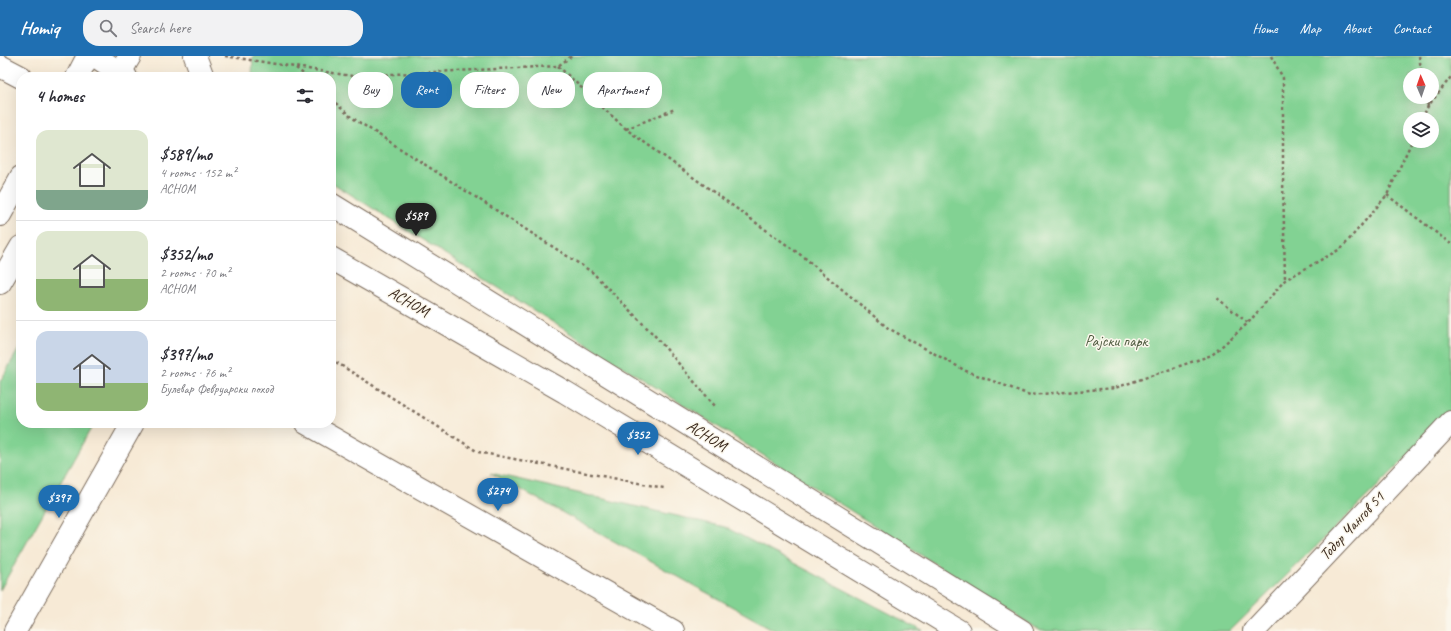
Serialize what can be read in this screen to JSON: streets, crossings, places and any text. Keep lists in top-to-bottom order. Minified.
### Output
{"streets":{"street":["АСНОМ","Тодор Чангов 51"]},"parks":["Рајски парк"],"north":"top","page":{"header":"Homiq","search":"Search here","nav":["Home","Map","About","Contact"],"chip":["Buy","Rent","Filters","New","Apartment"],"heading":"4 homes","list":[{"name":"$589/mo","note":"4 rooms · 152 m² · АСНОМ"},{"name":"$352/mo","note":"2 rooms · 70 m² · АСНОМ"},{"name":"$397/mo","note":"2 rooms · 76 m² · Булевар Февруарски поход"}],"price":["$589","$352","$274","$397"]}}
